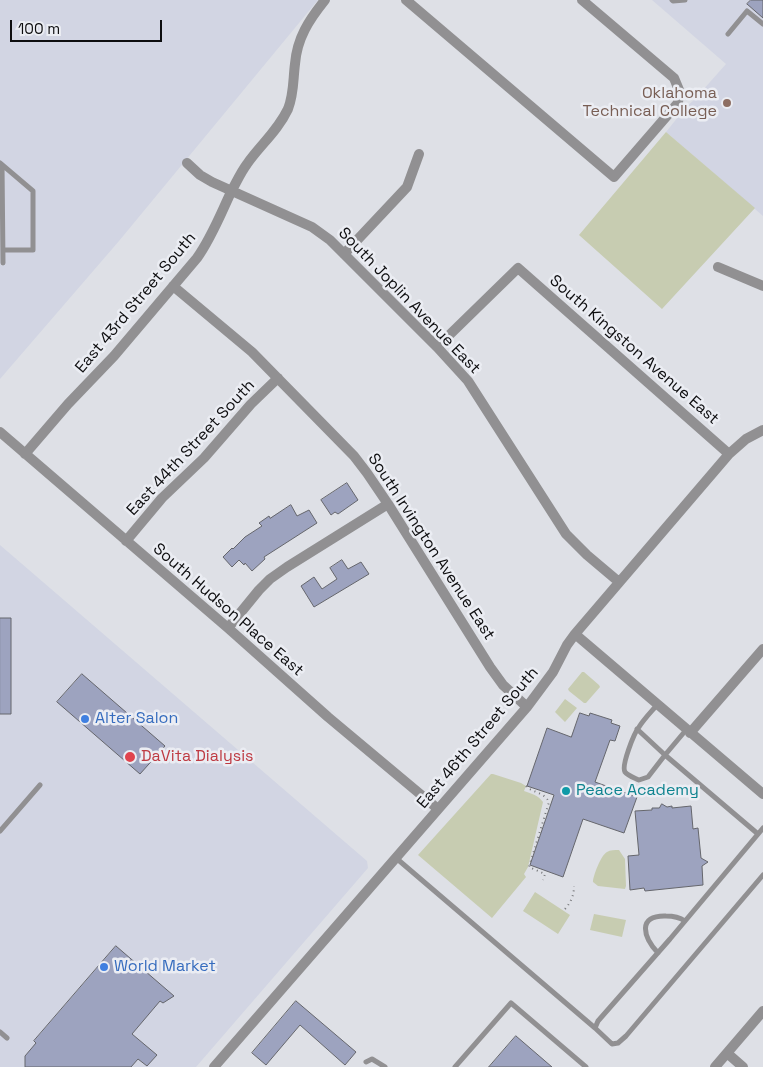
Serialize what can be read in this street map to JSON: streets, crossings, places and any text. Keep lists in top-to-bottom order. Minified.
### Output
{"streets":{"street":["South Joplin Avenue East","East 43rd Street South","South Kingston Avenue East","East 44th Street South","South Irvington Avenue East","South Hudson Place East","East 46th Street South"]},"crossings":[["South Joplin Avenue East","East 43rd Street South"],["South Joplin Avenue East","South Kingston Avenue East"],["South Joplin Avenue East","East 46th Street South"],["East 43rd Street South","South Irvington Avenue East"],["East 43rd Street South","South Hudson Place East"],["South Kingston Avenue East","East 46th Street South"],["East 44th Street South","South Irvington Avenue East"],["East 44th Street South","South Hudson Place East"],["South Irvington Avenue East","East 46th Street South"],["South Hudson Place East","East 46th Street South"]],"places":["Oklahoma Technical College","Alter Salon","DaVita Dialysis","Peace Academy","World Market"],"scale_bar":"100 m"}
